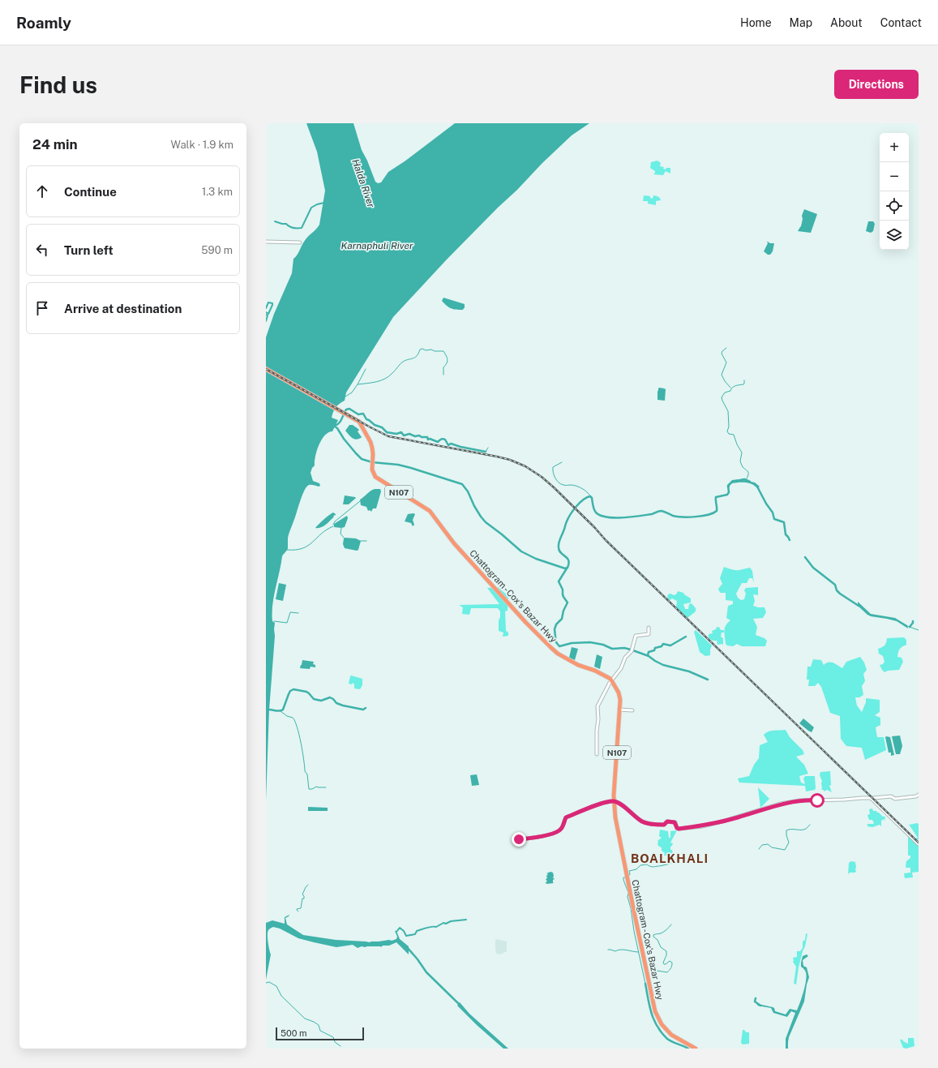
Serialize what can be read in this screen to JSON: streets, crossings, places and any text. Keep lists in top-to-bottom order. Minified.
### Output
{"streets":{"highway":["N107","Chattogram - Cox's Bazar Hwy"]},"districts":["BOALKHALI"],"water":["Halda River","Karnaphuli River"],"scale_bar":"500 m","page":{"header":"Roamly","nav":["Home","Map","About","Contact"],"buttons":"Directions","title":"Find us","heading":["24 min","Walk · 1.9 km"],"map_buttons":["+","−"],"list":[["Continue","1.3 km"],["Turn left","590 m"],"Arrive at destination"],"scale":"500 m"}}
